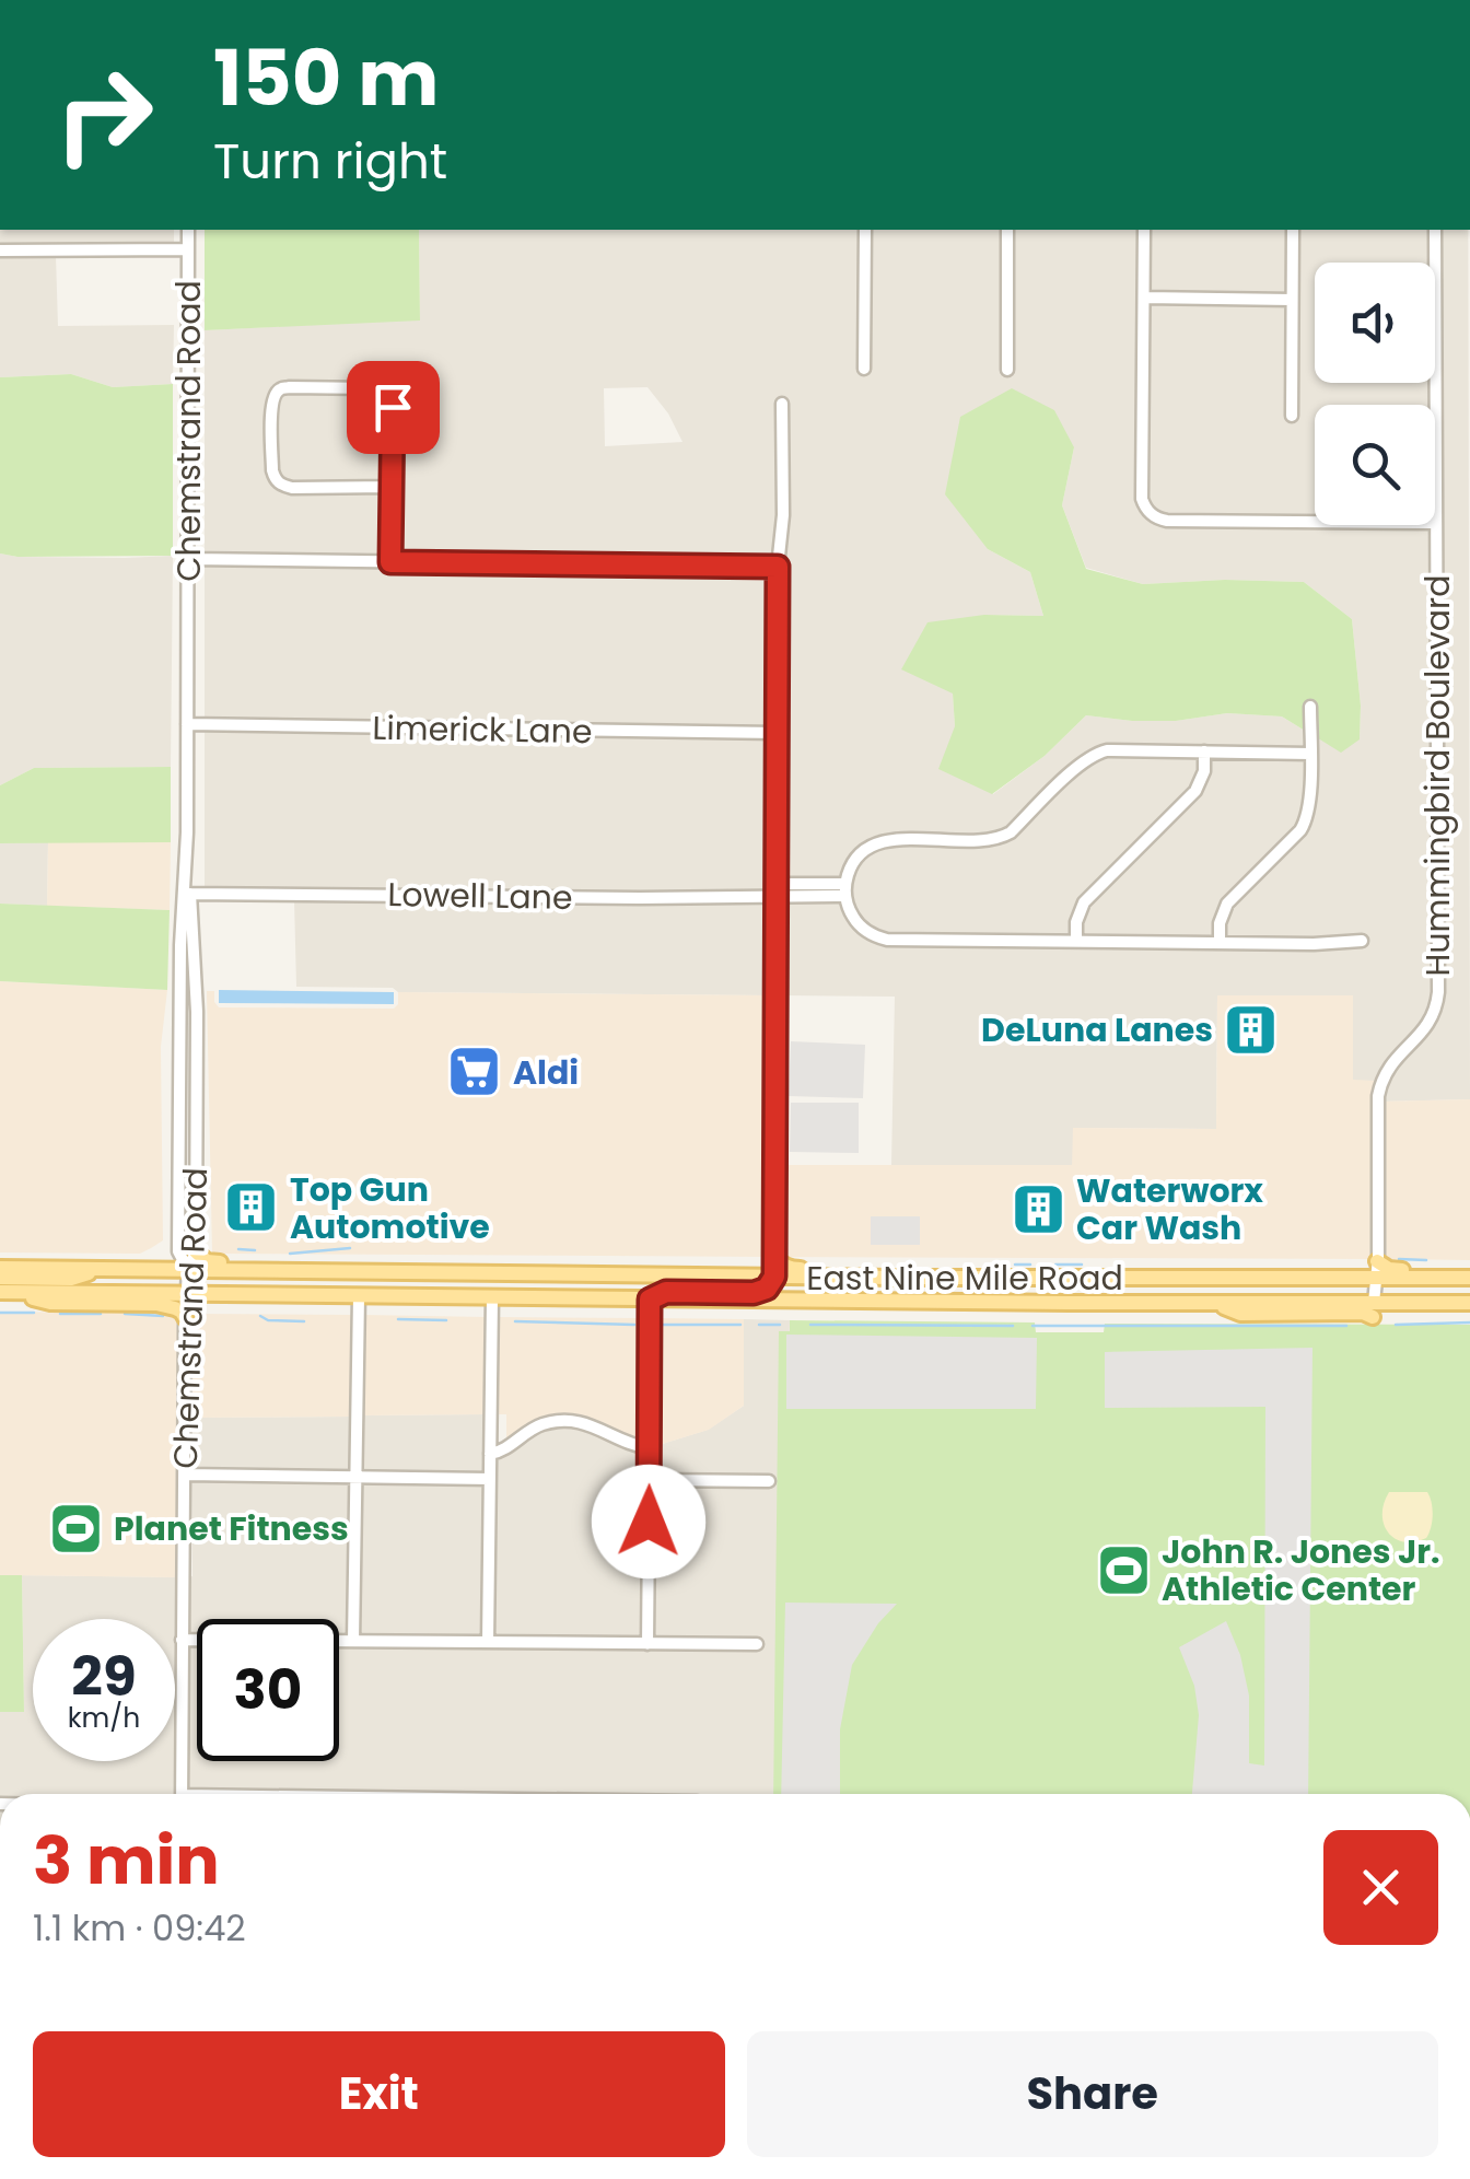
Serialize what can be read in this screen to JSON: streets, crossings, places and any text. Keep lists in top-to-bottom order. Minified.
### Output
{"streets":{"main road":["East Nine Mile Road"],"street":["Chemstrand Road","Limerick Lane","Hummingbird Boulevard","Lowell Lane"]},"crossings":[["Chemstrand Road","Limerick Lane"],["Chemstrand Road","Lowell Lane"],["Chemstrand Road","East Nine Mile Road"],["Hummingbird Boulevard","East Nine Mile Road"]],"places":{"building":["DeLuna Lanes","Top Gun Automotive","Waterworx Car Wash"],"supermarket":["Aldi"],"sports":["Planet Fitness","John R. Jones Jr. Athletic Center"]},"page":{"turn":["150 m","Turn right"],"speed":"29 km/h","limit":"30","heading":["3 min","1.1 km · 09:42"],"buttons":["Exit","Share"]}}
